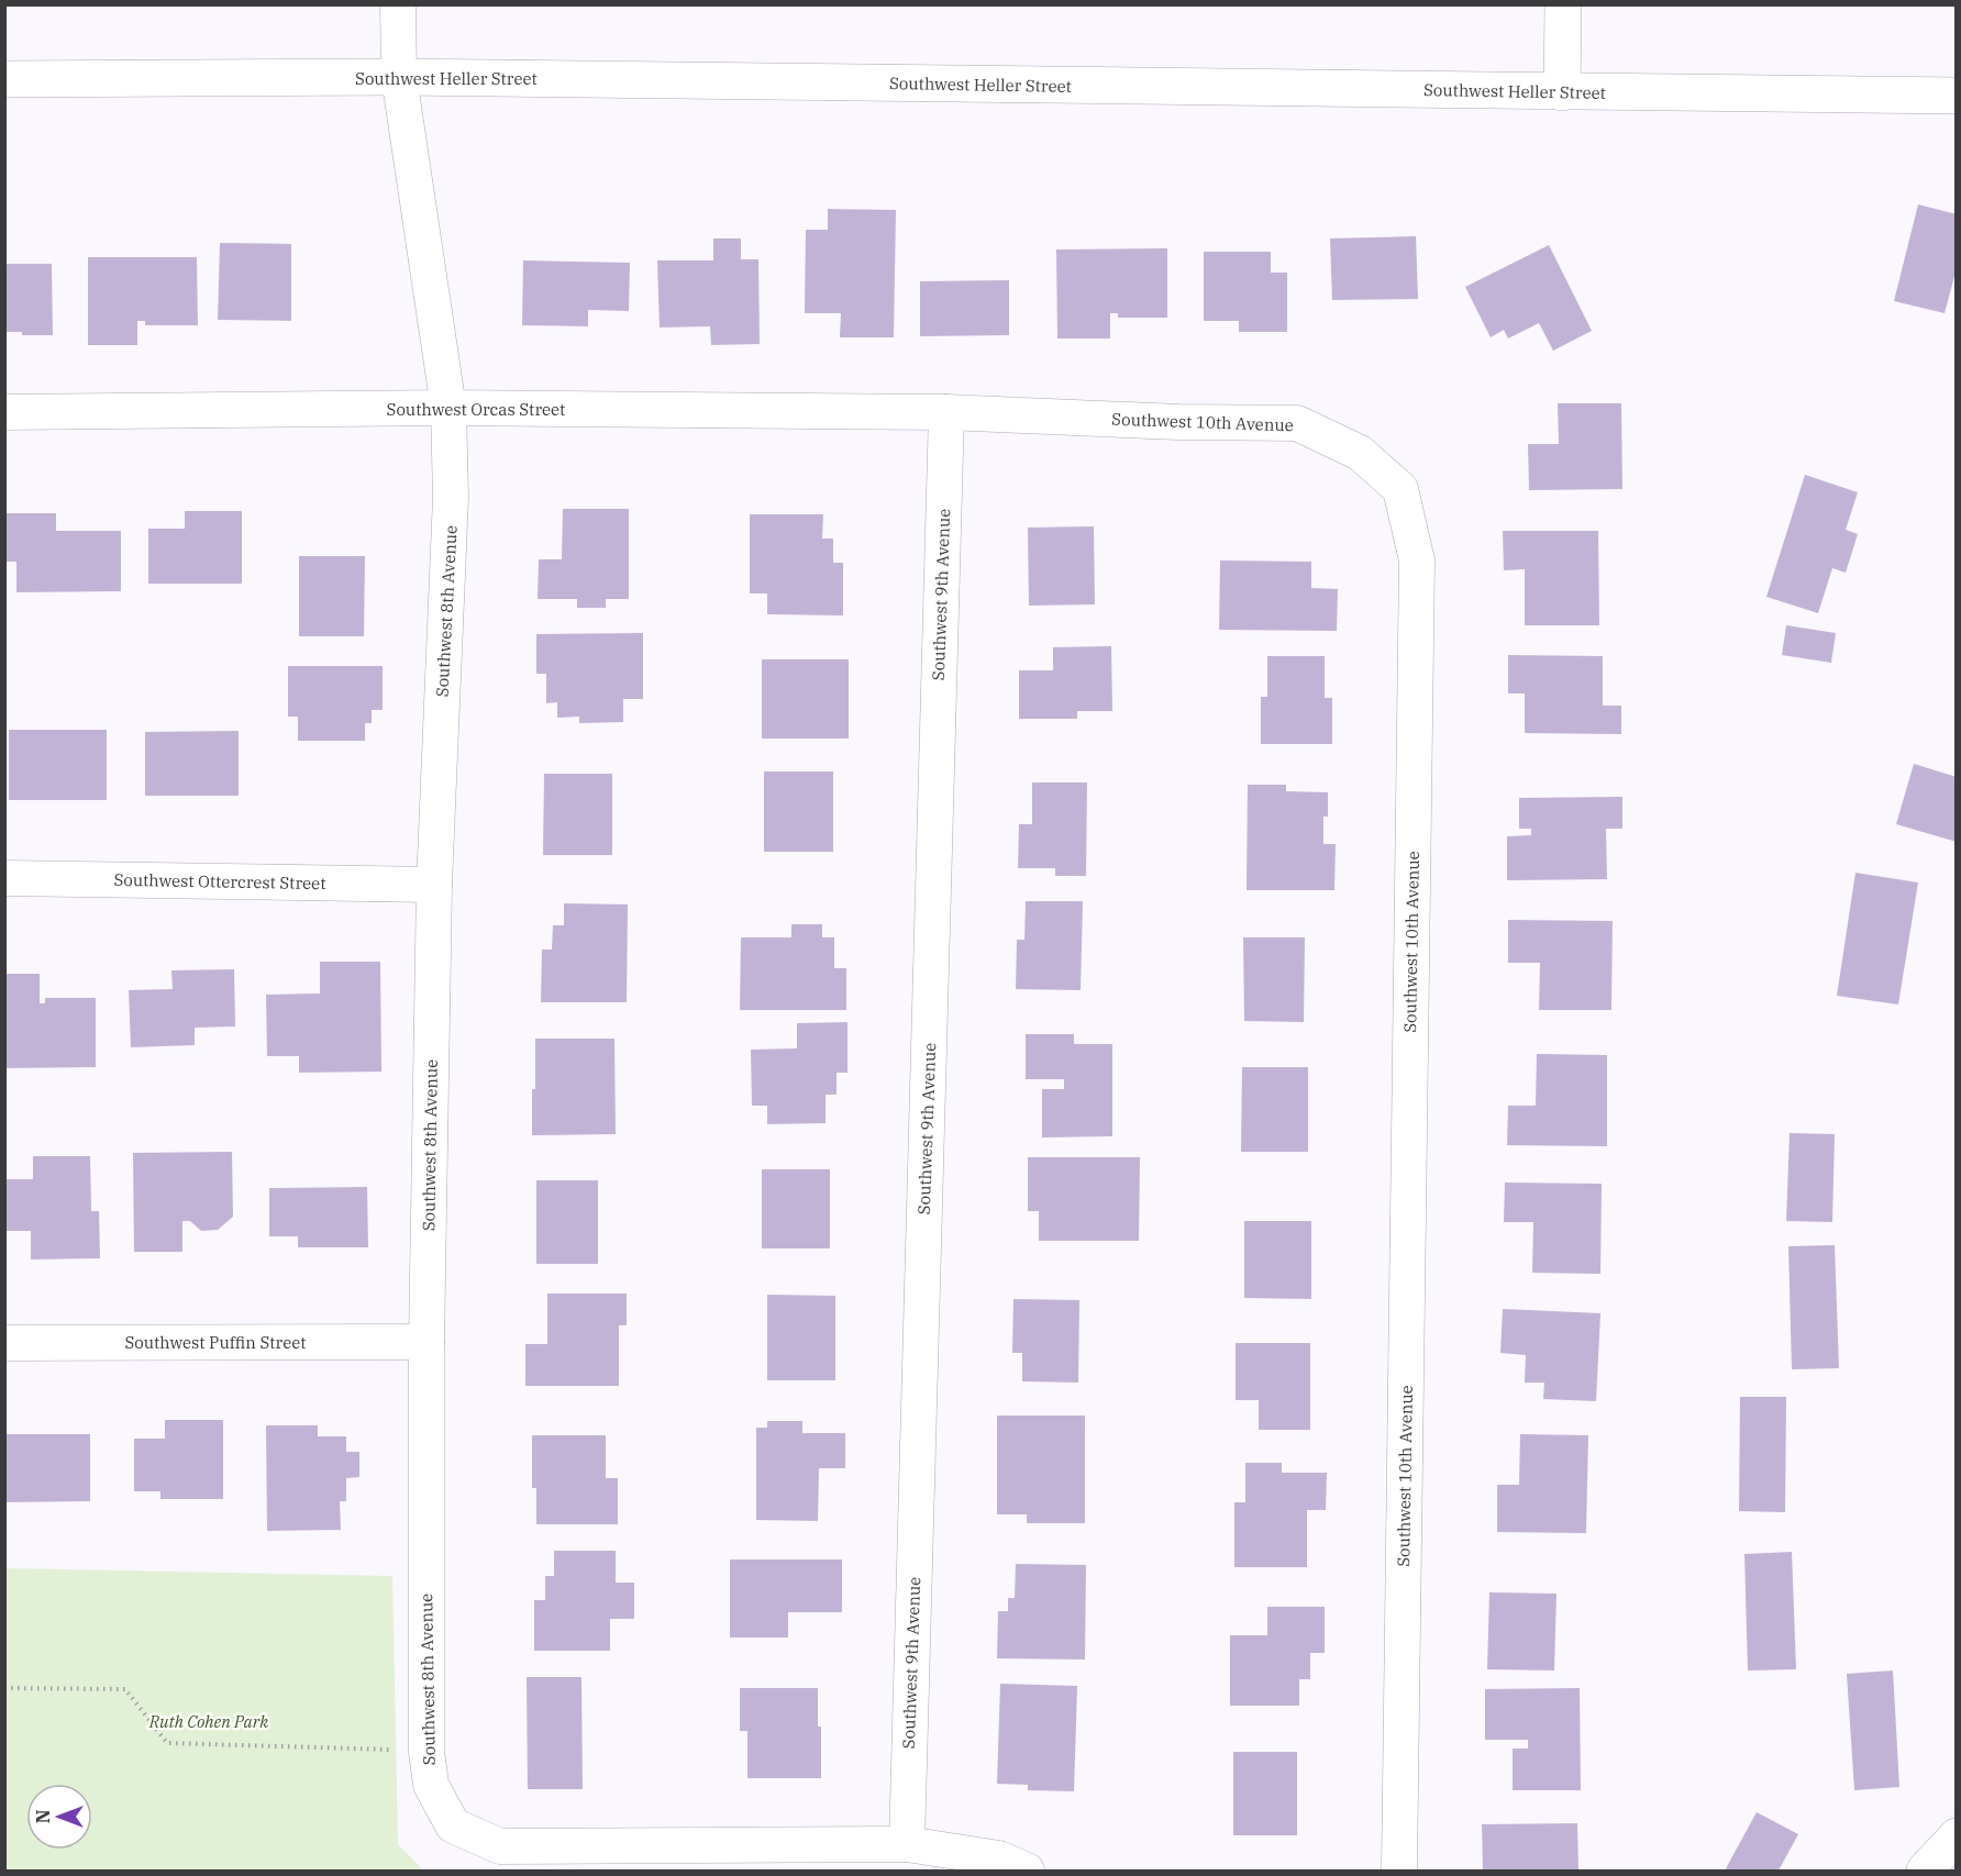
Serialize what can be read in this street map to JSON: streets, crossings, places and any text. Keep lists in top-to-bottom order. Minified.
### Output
{"streets":{"street":["Southwest Heller Street","Southwest Orcas Street","Southwest 10th Avenue","Southwest 9th Avenue","Southwest 8th Avenue","Southwest Ottercrest Street","Southwest Puffin Street"]},"crossings":[["Southwest Heller Street","Southwest 8th Avenue"],["Southwest Orcas Street","Southwest 10th Avenue"],["Southwest Orcas Street","Southwest 9th Avenue"],["Southwest Orcas Street","Southwest 8th Avenue"],["Southwest 10th Avenue","Southwest 9th Avenue"],["Southwest 9th Avenue","Southwest 8th Avenue"],["Southwest 8th Avenue","Southwest Ottercrest Street"],["Southwest 8th Avenue","Southwest Puffin Street"]],"parks":["Ruth Cohen Park"],"north":"left"}
